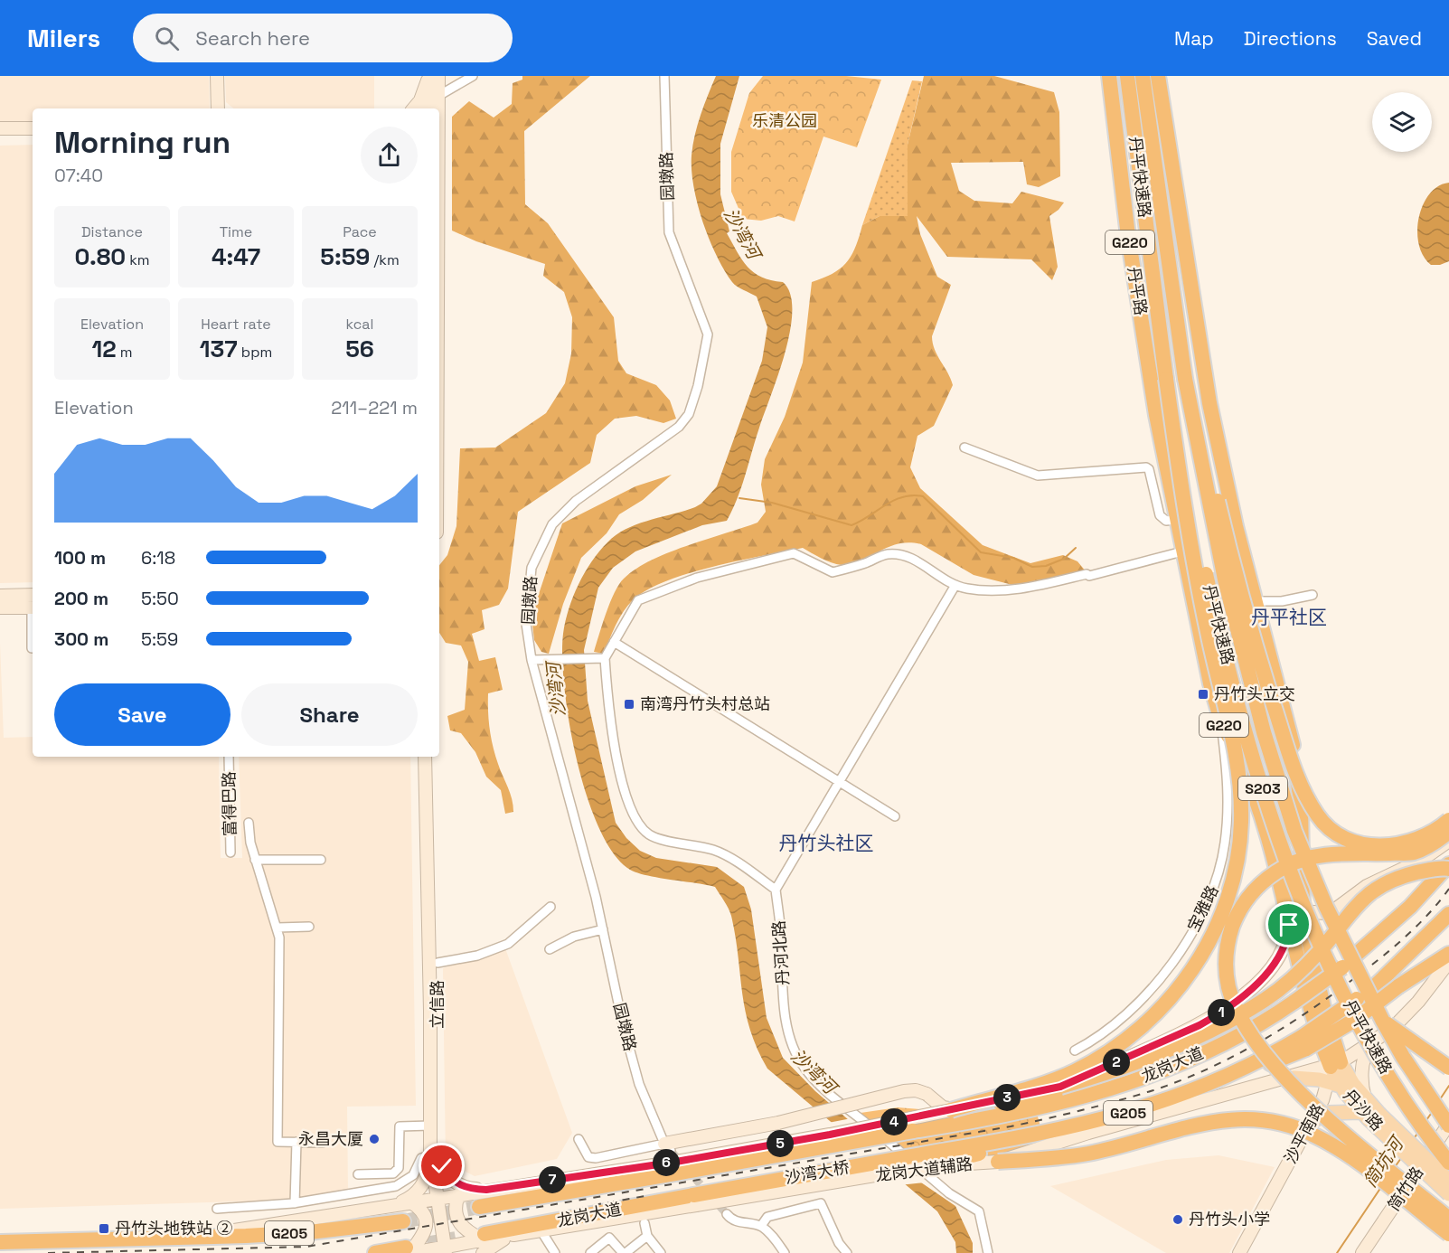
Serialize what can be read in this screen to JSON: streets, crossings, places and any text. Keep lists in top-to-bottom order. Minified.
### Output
{"streets":{"highway":["丹平快速路","G220","丹平路","S203","龙岗大道","G205","沙湾大桥"],"main road":["立信路","丹沙路","沙平南路","龙岗大道辅路","简竹路"],"street":["园墩路","富得巴路","宝雅路","丹河北路"]},"crossings":[["园墩路","龙岗大道"],["园墩路","沙湾大桥"],["丹平快速路","简竹路"],["G220","丹平路"],["G220","宝雅路"],["G220","丹沙路"],["G220","沙平南路"],["立信路","龙岗大道辅路"],["龙岗大道","龙岗大道辅路"],["龙岗大道","沙湾大桥"],["丹沙路","沙平南路"],["龙岗大道辅路","沙湾大桥"]],"districts":["丹平社区","丹竹头社区"],"water":["沙湾河","简坑河"],"parks":["乐清公园"],"places":{"transit":["丹竹头立交","南湾丹竹头村总站","丹竹头地铁站 ②"],"other":["永昌大厦","丹竹头小学"]},"page":{"header":"Milers","search":"Search here","nav":["Map","Directions","Saved"],"heading":["Morning run","07:40"],"stats":[["Distance","0.80 km"],["Time","4:47"],["Pace","5:59 /km"],["Elevation","12 m"],["Heart rate","137 bpm"],["kcal","56"]],"chart":["Elevation","211–221 m"],"list":[{"name":"100 m","note":"6:18"},{"name":"200 m","note":"5:50"},{"name":"300 m","note":"5:59"}],"buttons":["Save","Share"],"pins":["1","2","3","4","5","6","7"]}}
